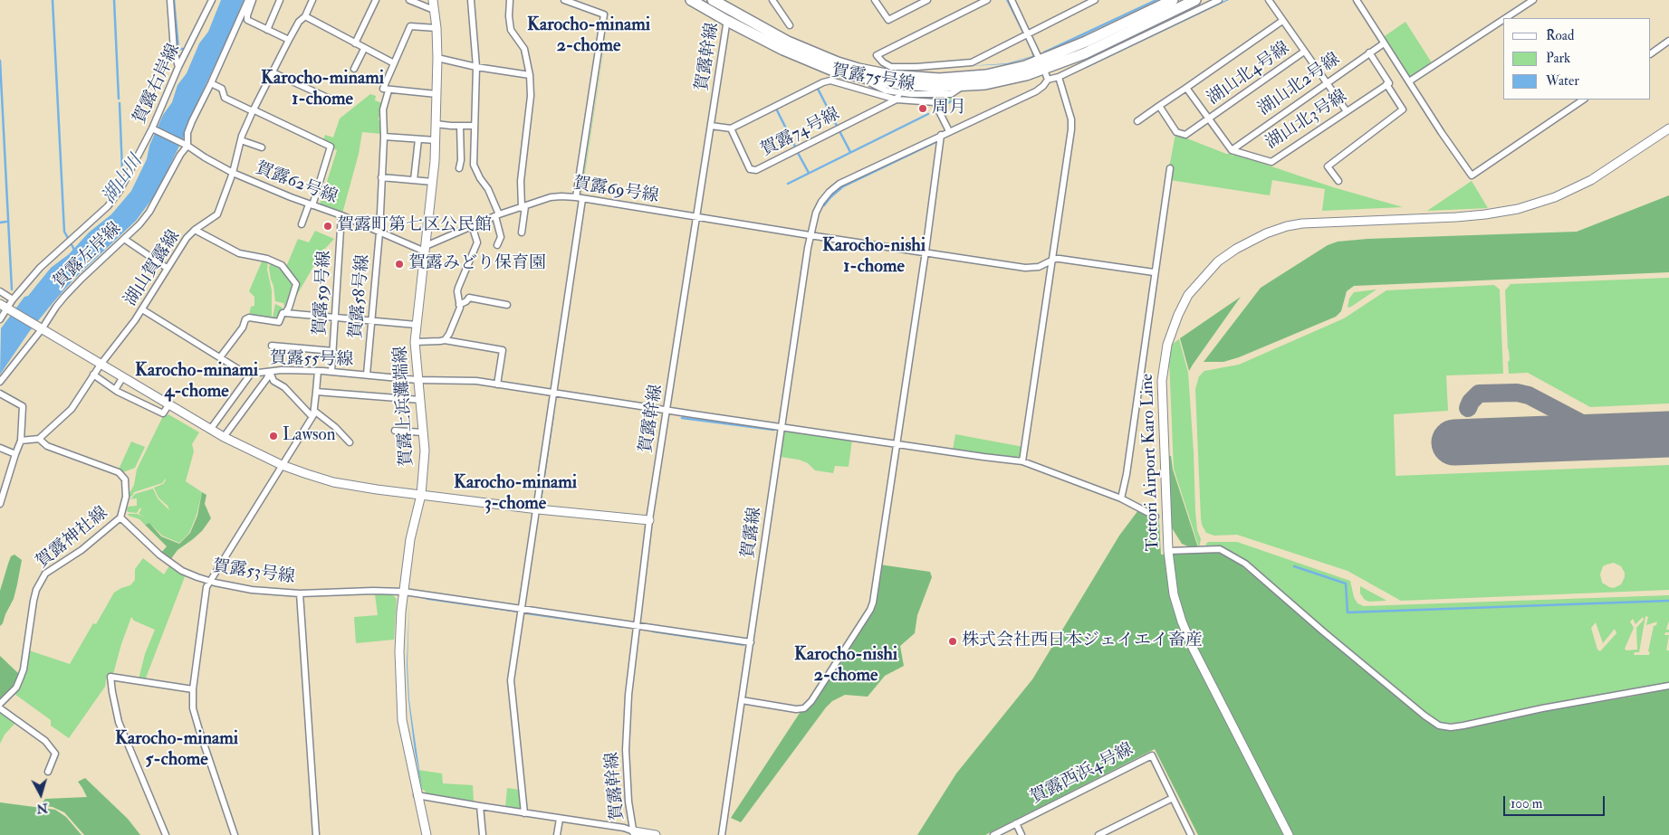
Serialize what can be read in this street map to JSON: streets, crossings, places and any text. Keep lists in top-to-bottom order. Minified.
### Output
{"streets":{"street":["賀露幹線","湖山北4号線","賀露75号線","賀露右岸線","湖山北2号線","湖山北3号線","賀露74号線","賀露62号線","賀露69号線","賀露左岸線","湖山賀露線","賀露59号線","賀露58号線","賀露55号線","賀露上浜灘端線","Tottori Airport Karo Line","賀露線","賀露神社線","賀露53号線","賀露西浜4号線"]},"crossings":[["賀露幹線","賀露69号線"],["賀露幹線","賀露55号線"],["賀露幹線","賀露53号線"],["賀露75号線","賀露74号線"],["賀露75号線","賀露線"],["賀露右岸線","賀露62号線"],["湖山北2号線","湖山北3号線"],["賀露62号線","賀露69号線"],["賀露62号線","賀露左岸線"],["賀露62号線","湖山賀露線"],["賀露62号線","賀露59号線"],["賀露62号線","賀露58号線"],["賀露62号線","賀露上浜灘端線"],["賀露69号線","賀露上浜灘端線"],["賀露69号線","賀露線"],["湖山賀露線","賀露55号線"],["湖山賀露線","賀露神社線"],["賀露59号線","賀露55号線"],["賀露58号線","賀露55号線"],["賀露55号線","賀露上浜灘端線"],["賀露55号線","賀露線"],["賀露上浜灘端線","賀露53号線"],["賀露線","賀露53号線"],["賀露神社線","賀露53号線"]],"districts":["Karocho-minami 2-chome","Karocho-minami 1-chome","Karocho-nishi 1-chome","Karocho-minami 4-chome","Karocho-minami 3-chome","Karocho-nishi 2-chome","Karocho-minami 5-chome"],"water":["湖山川"],"places":["周月","賀露町第七区公民館","賀露みどり保育園","Lawson","株式会社西日本ジェイエイ畜産"],"legend":["Road","Park","Water"],"scale_bar":"100 m","north":"bottom"}
